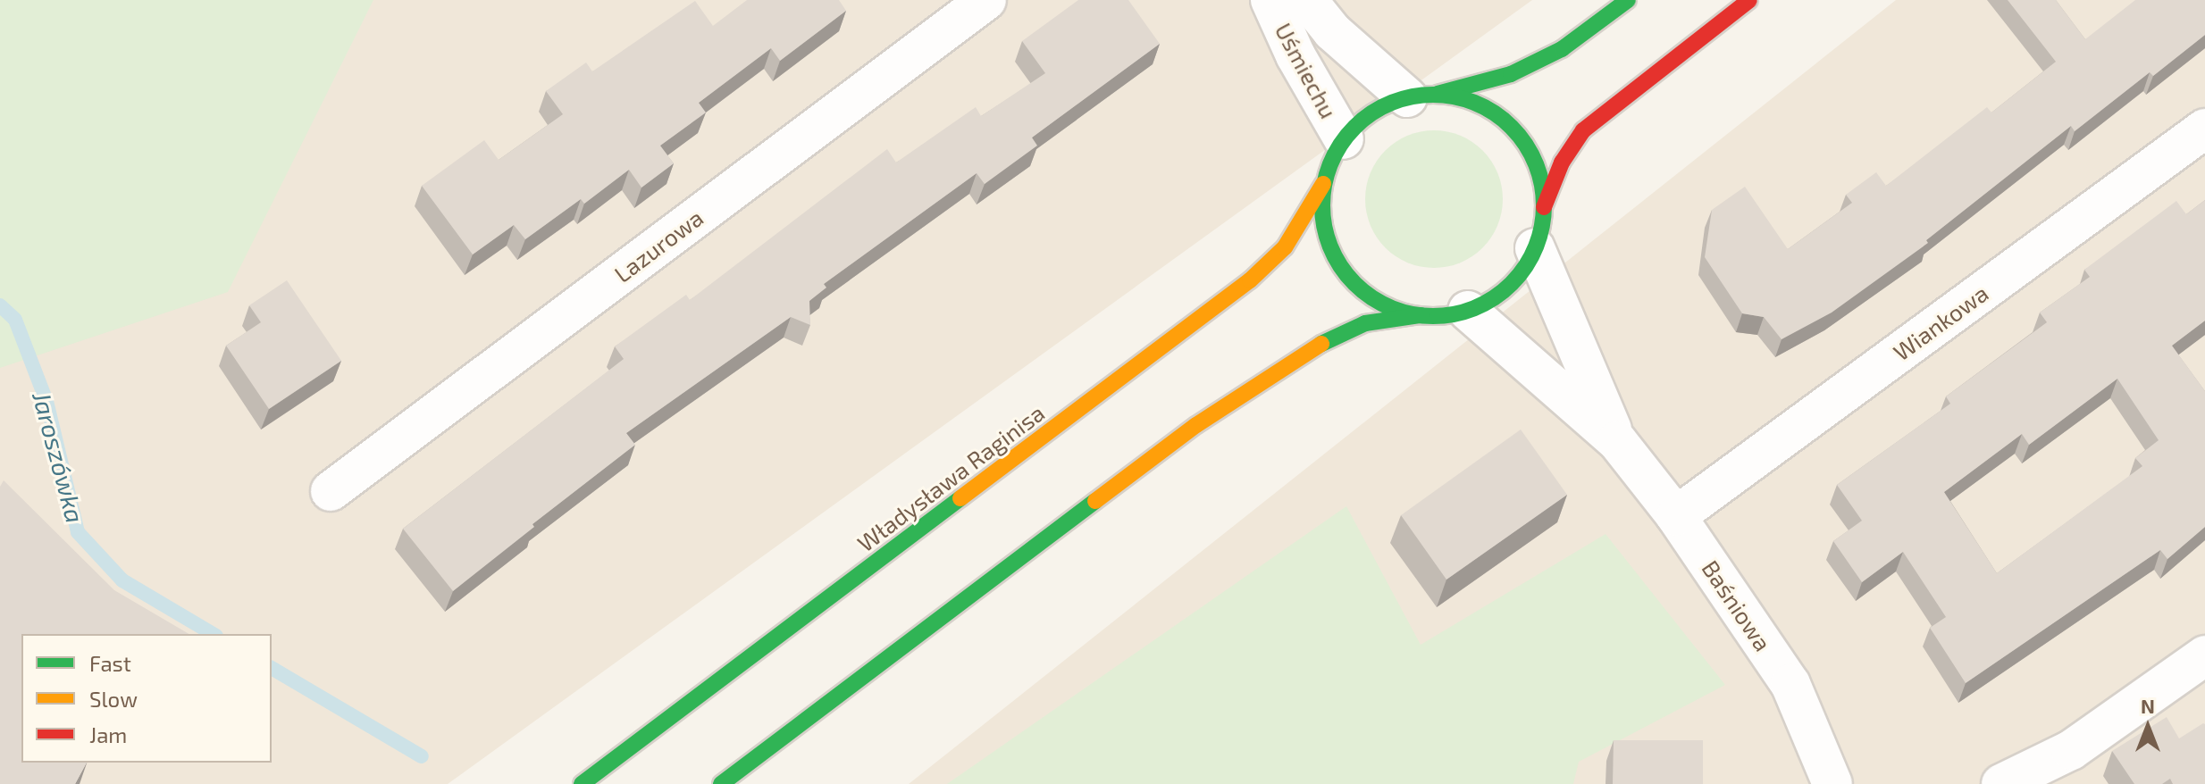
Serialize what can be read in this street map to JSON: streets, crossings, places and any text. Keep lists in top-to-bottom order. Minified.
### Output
{"streets":{"main road":["Władysława Raginisa"],"street":["Uśmiechu","Lazurowa","Wiankowa","Baśniowa"]},"crossings":[["Uśmiechu","Władysława Raginisa"],["Uśmiechu","Baśniowa"],["Wiankowa","Baśniowa"],["Władysława Raginisa","Baśniowa"]],"water":["Jaroszówka"],"legend":["Fast","Slow","Jam"],"north":"top"}
